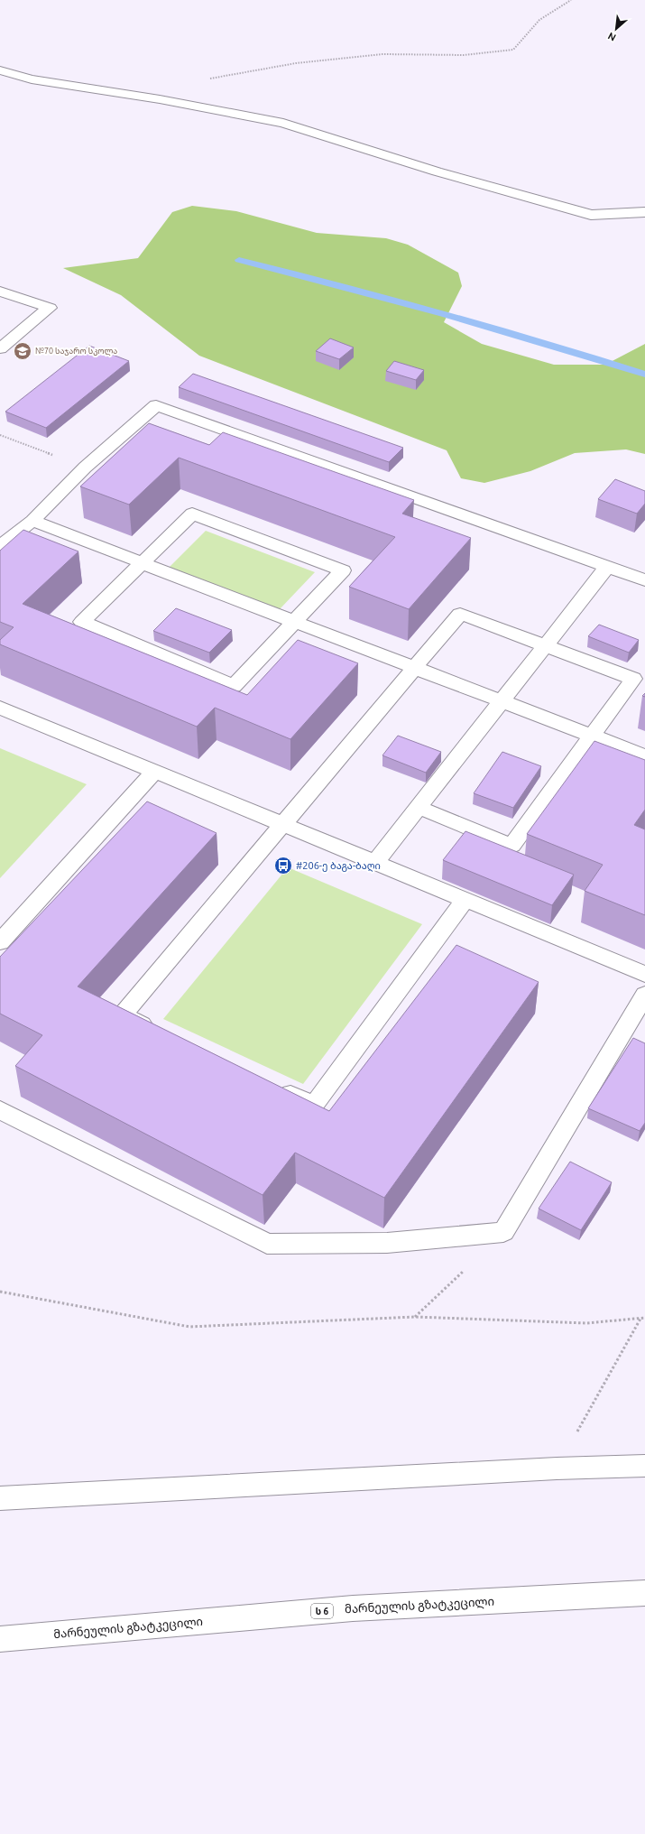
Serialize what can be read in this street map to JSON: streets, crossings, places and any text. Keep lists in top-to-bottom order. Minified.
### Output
{"streets":{"main road":["მარნეულის გზატკეცილი","ს 6"]},"places":{"school or university":["№70 საჯარო სკოლა"],"bus stop":["#206-ე ბაგა-ბაღი"]},"north":"bottom left"}
